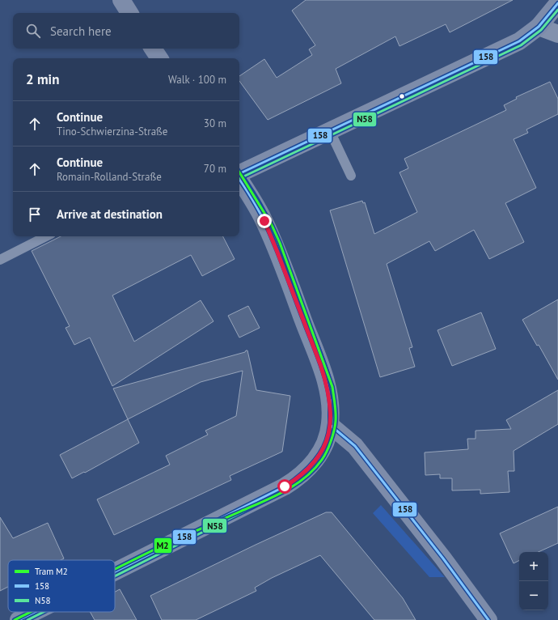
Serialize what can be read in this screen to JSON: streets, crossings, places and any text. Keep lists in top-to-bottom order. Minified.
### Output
{"lines":["transit line 158","transit line N58","tram line M2"],"legend":["Tram M2","158","N58"],"page":{"search":"Search here","heading":["2 min","Walk · 100 m"],"list":[["Continue","Tino-Schwierzina-Straße","30 m"],["Continue","Romain-Rolland-Straße","70 m"],"Arrive at destination"],"map_buttons":["+","−"]}}
